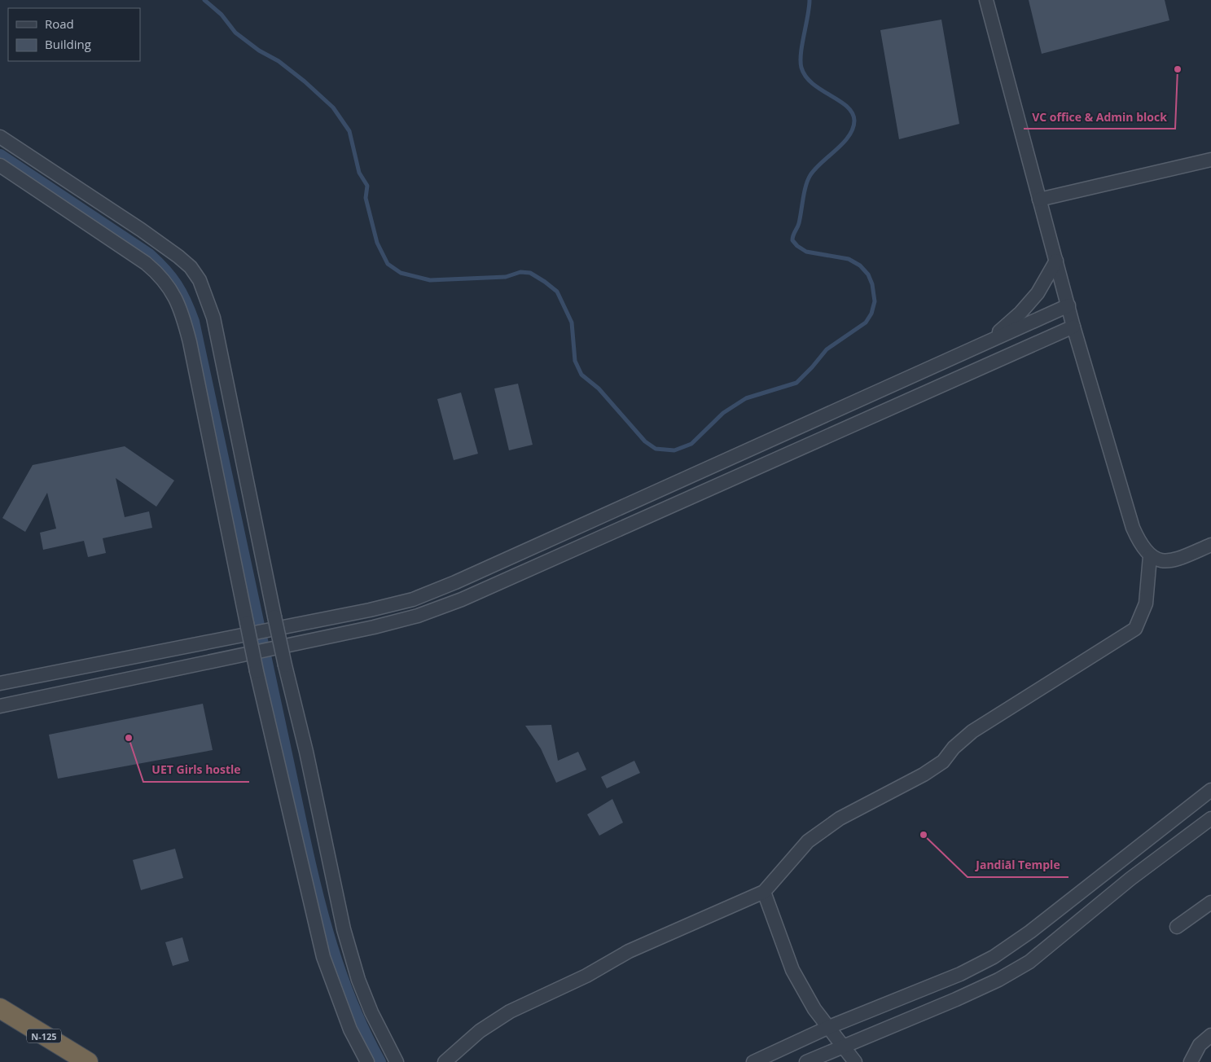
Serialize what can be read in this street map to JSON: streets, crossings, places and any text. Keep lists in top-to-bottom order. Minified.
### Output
{"streets":{"highway":["N-125"]},"places":["VC office & Admin block","UET Girls hostle","Jandiāl Temple"],"legend":["Road","Building"]}
